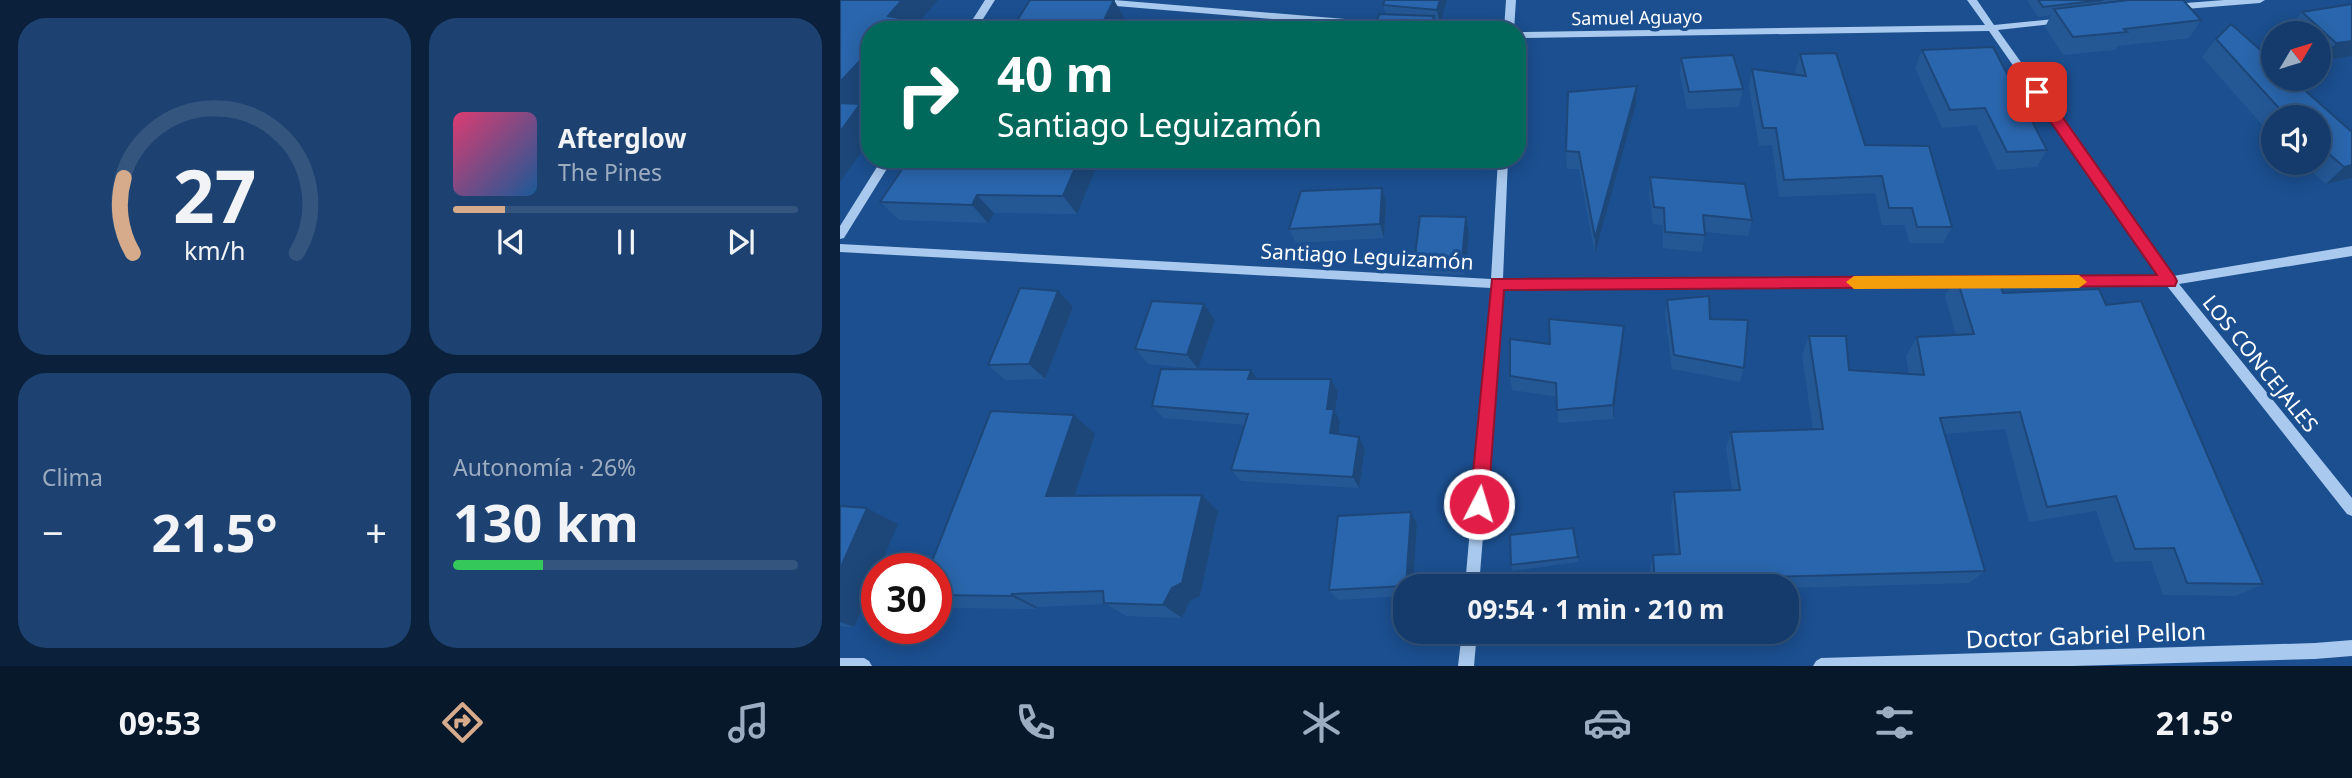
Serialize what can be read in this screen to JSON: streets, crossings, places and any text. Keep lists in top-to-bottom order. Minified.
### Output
{"streets":{"street":["Samuel Aguayo","Santiago Leguizamón","LOS CONCEJALES","Doctor Gabriel Pellon"]},"crossings":[["Samuel Aguayo","LOS CONCEJALES"],["Santiago Leguizamón","LOS CONCEJALES"]],"north":"top right","page":{"turn":["40 m","Santiago Leguizamón"],"song":["Afterglow","The Pines"],"tile":["Clima",["Autonomía · 26%","130 km"]],"heat":["−","21.5°","+"],"limit":"30","trip":"09:54 · 1 min · 210 m","tabs":["09:53","21.5°"],"gauge":["27","km/h"]}}
